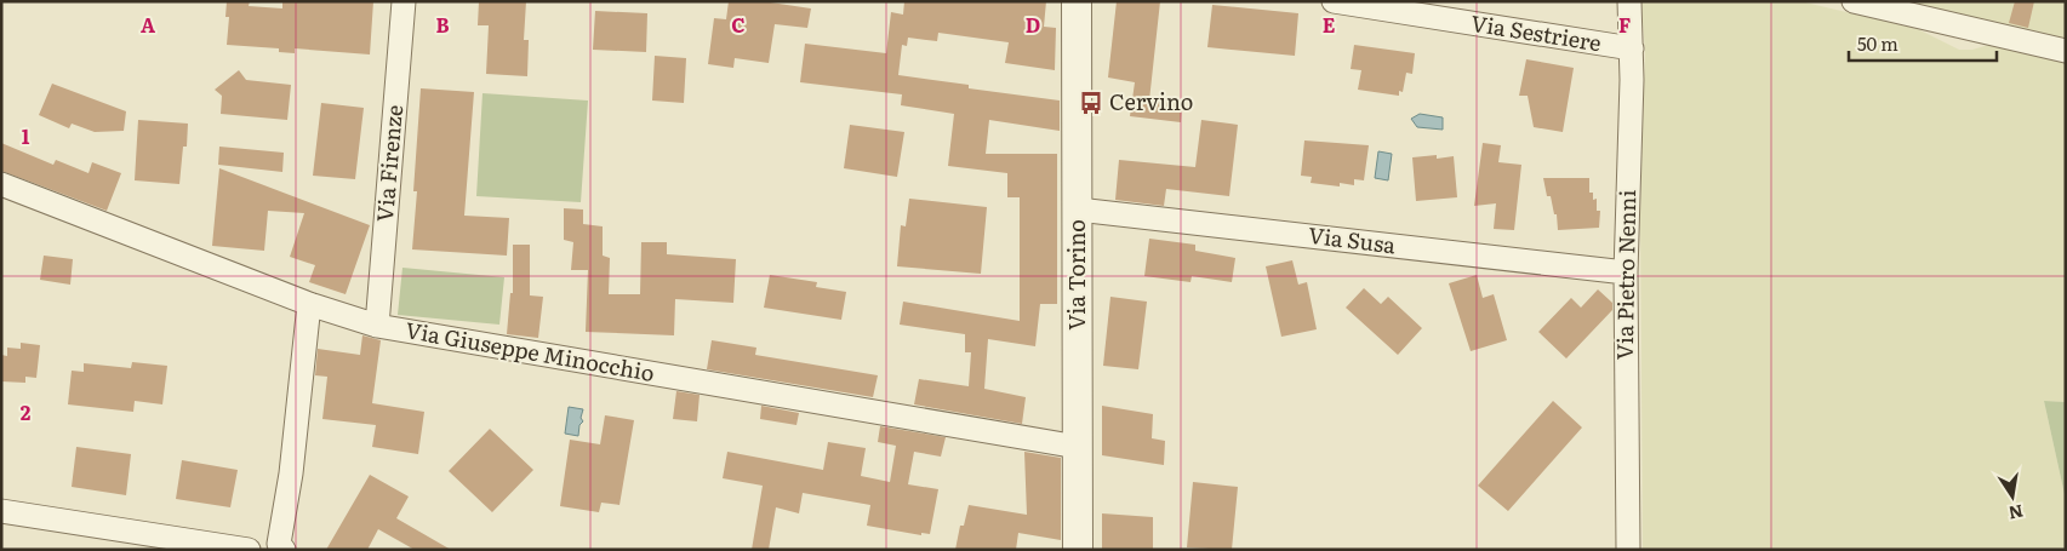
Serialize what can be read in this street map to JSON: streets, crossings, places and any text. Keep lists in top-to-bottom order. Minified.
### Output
{"streets":{"street":["Via Sestriere","Via Firenze","Via Susa","Via Torino","Via Pietro Nenni","Via Giuseppe Minocchio"]},"crossings":[["Via Sestriere","Via Pietro Nenni"],["Via Firenze","Via Giuseppe Minocchio"],["Via Susa","Via Torino"],["Via Susa","Via Pietro Nenni"],["Via Torino","Via Giuseppe Minocchio"]],"places":{"bus stop":["Cervino"]},"scale_bar":"50 m","north":"bottom","grid":{"columns":["A","B","C","D","E","F"],"rows":["1","2"]}}
